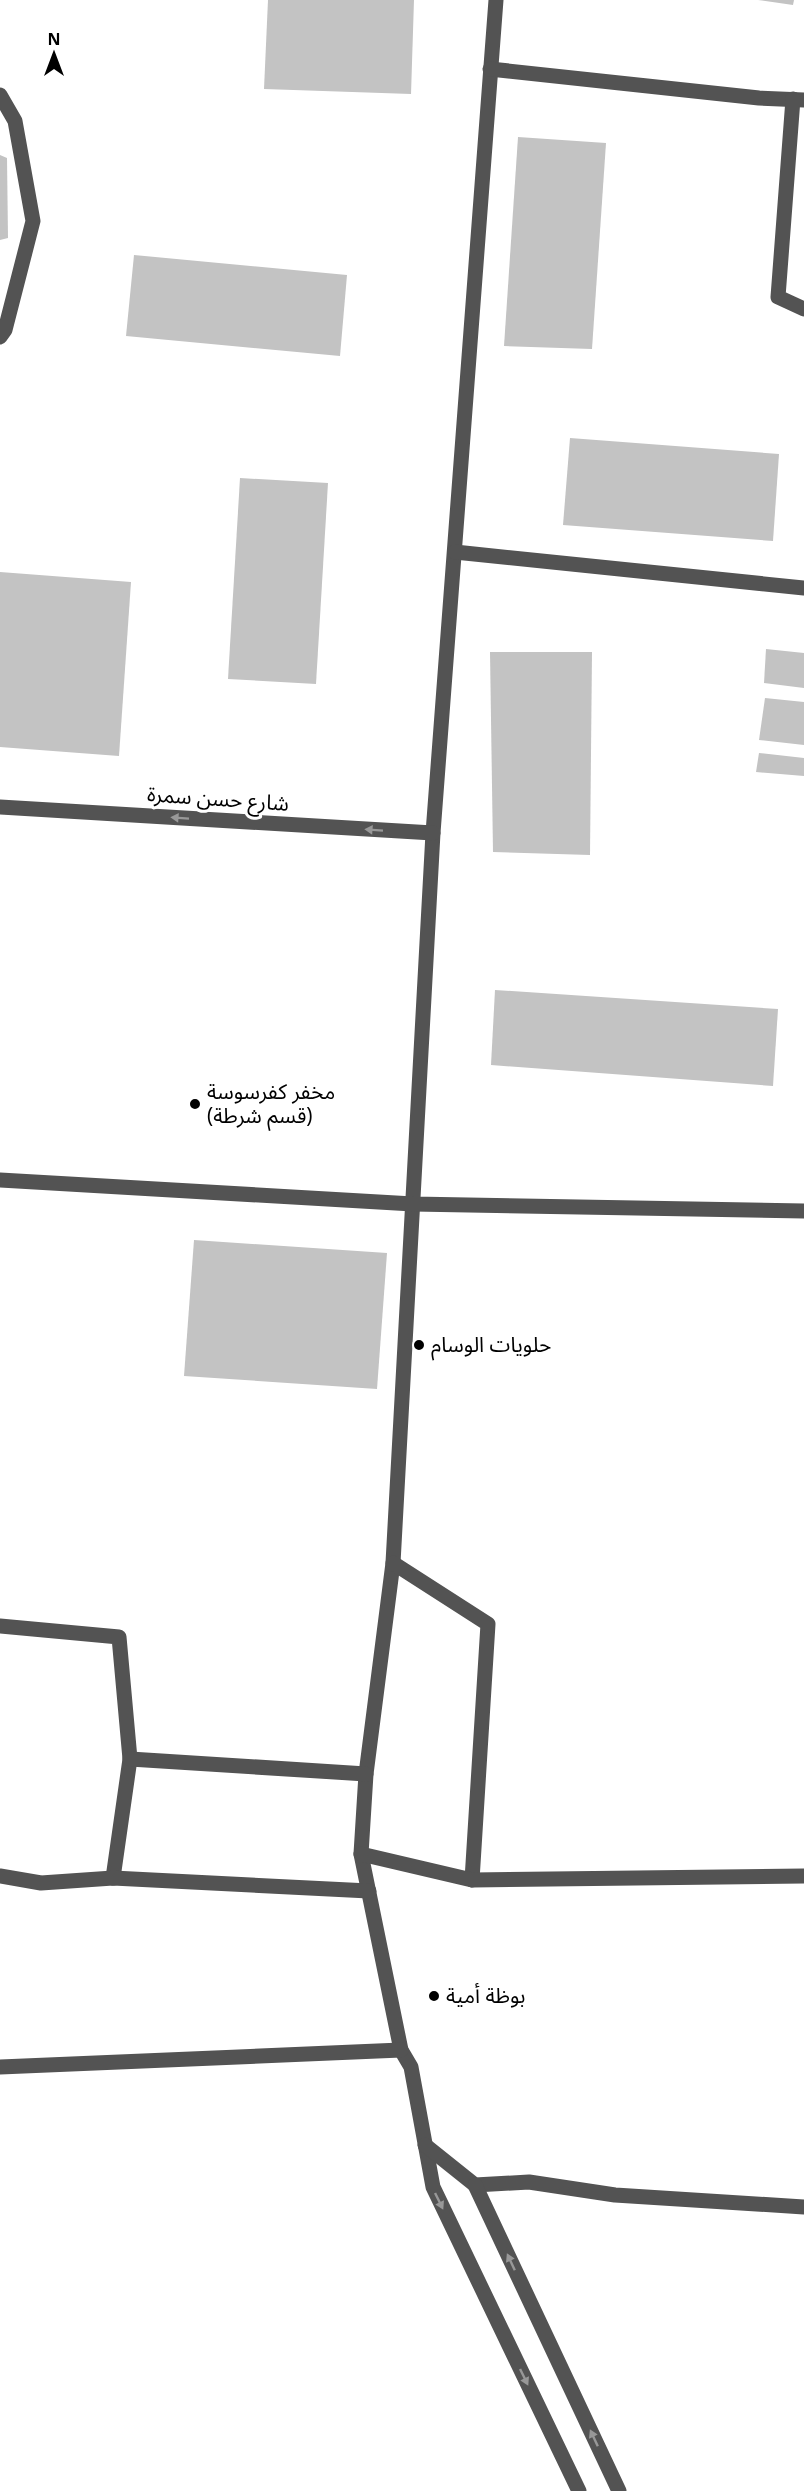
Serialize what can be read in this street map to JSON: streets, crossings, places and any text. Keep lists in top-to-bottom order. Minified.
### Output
{"streets":{"street":["شارع حسن سمرة"]},"one_way":["شارع حسن سمرة"],"places":["مخفر كفرسوسة (قسم شرطة)","حلويات الوسام","بوظة أمية"],"north":"top"}
